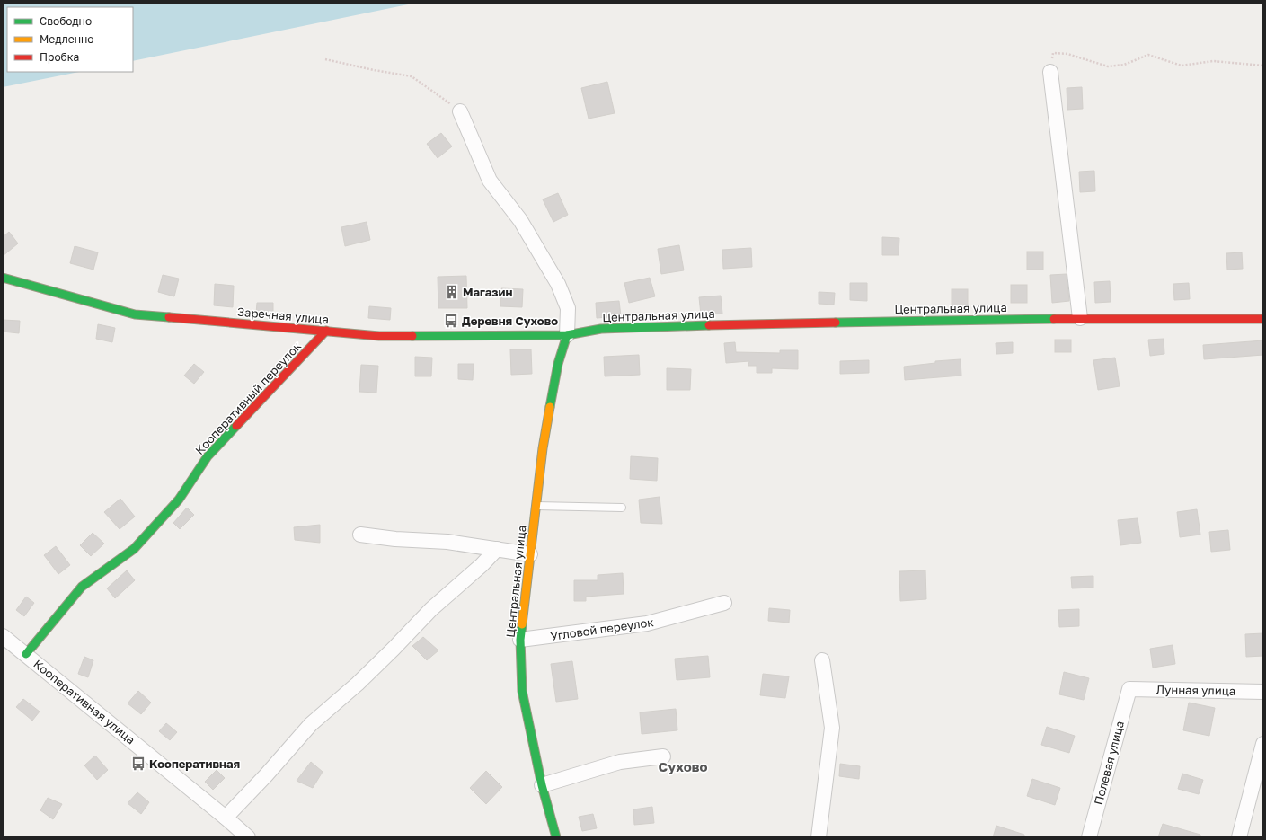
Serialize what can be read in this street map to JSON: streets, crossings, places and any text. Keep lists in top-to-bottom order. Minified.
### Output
{"streets":{"street":["Центральная улица","Заречная улица","Кооперативный переулок","Угловой переулок","Лунная улица","Кооперативная улица","Полевая улица"]},"crossings":[["Центральная улица","Заречная улица"],["Центральная улица","Угловой переулок"],["Заречная улица","Кооперативный переулок"],["Кооперативный переулок","Кооперативная улица"],["Лунная улица","Полевая улица"]],"districts":["Сухово"],"places":{"building":["Магазин"],"bus stop":["Деревня Сухово","Кооперативная"]},"legend":["Свободно","Медленно","Пробка"]}
